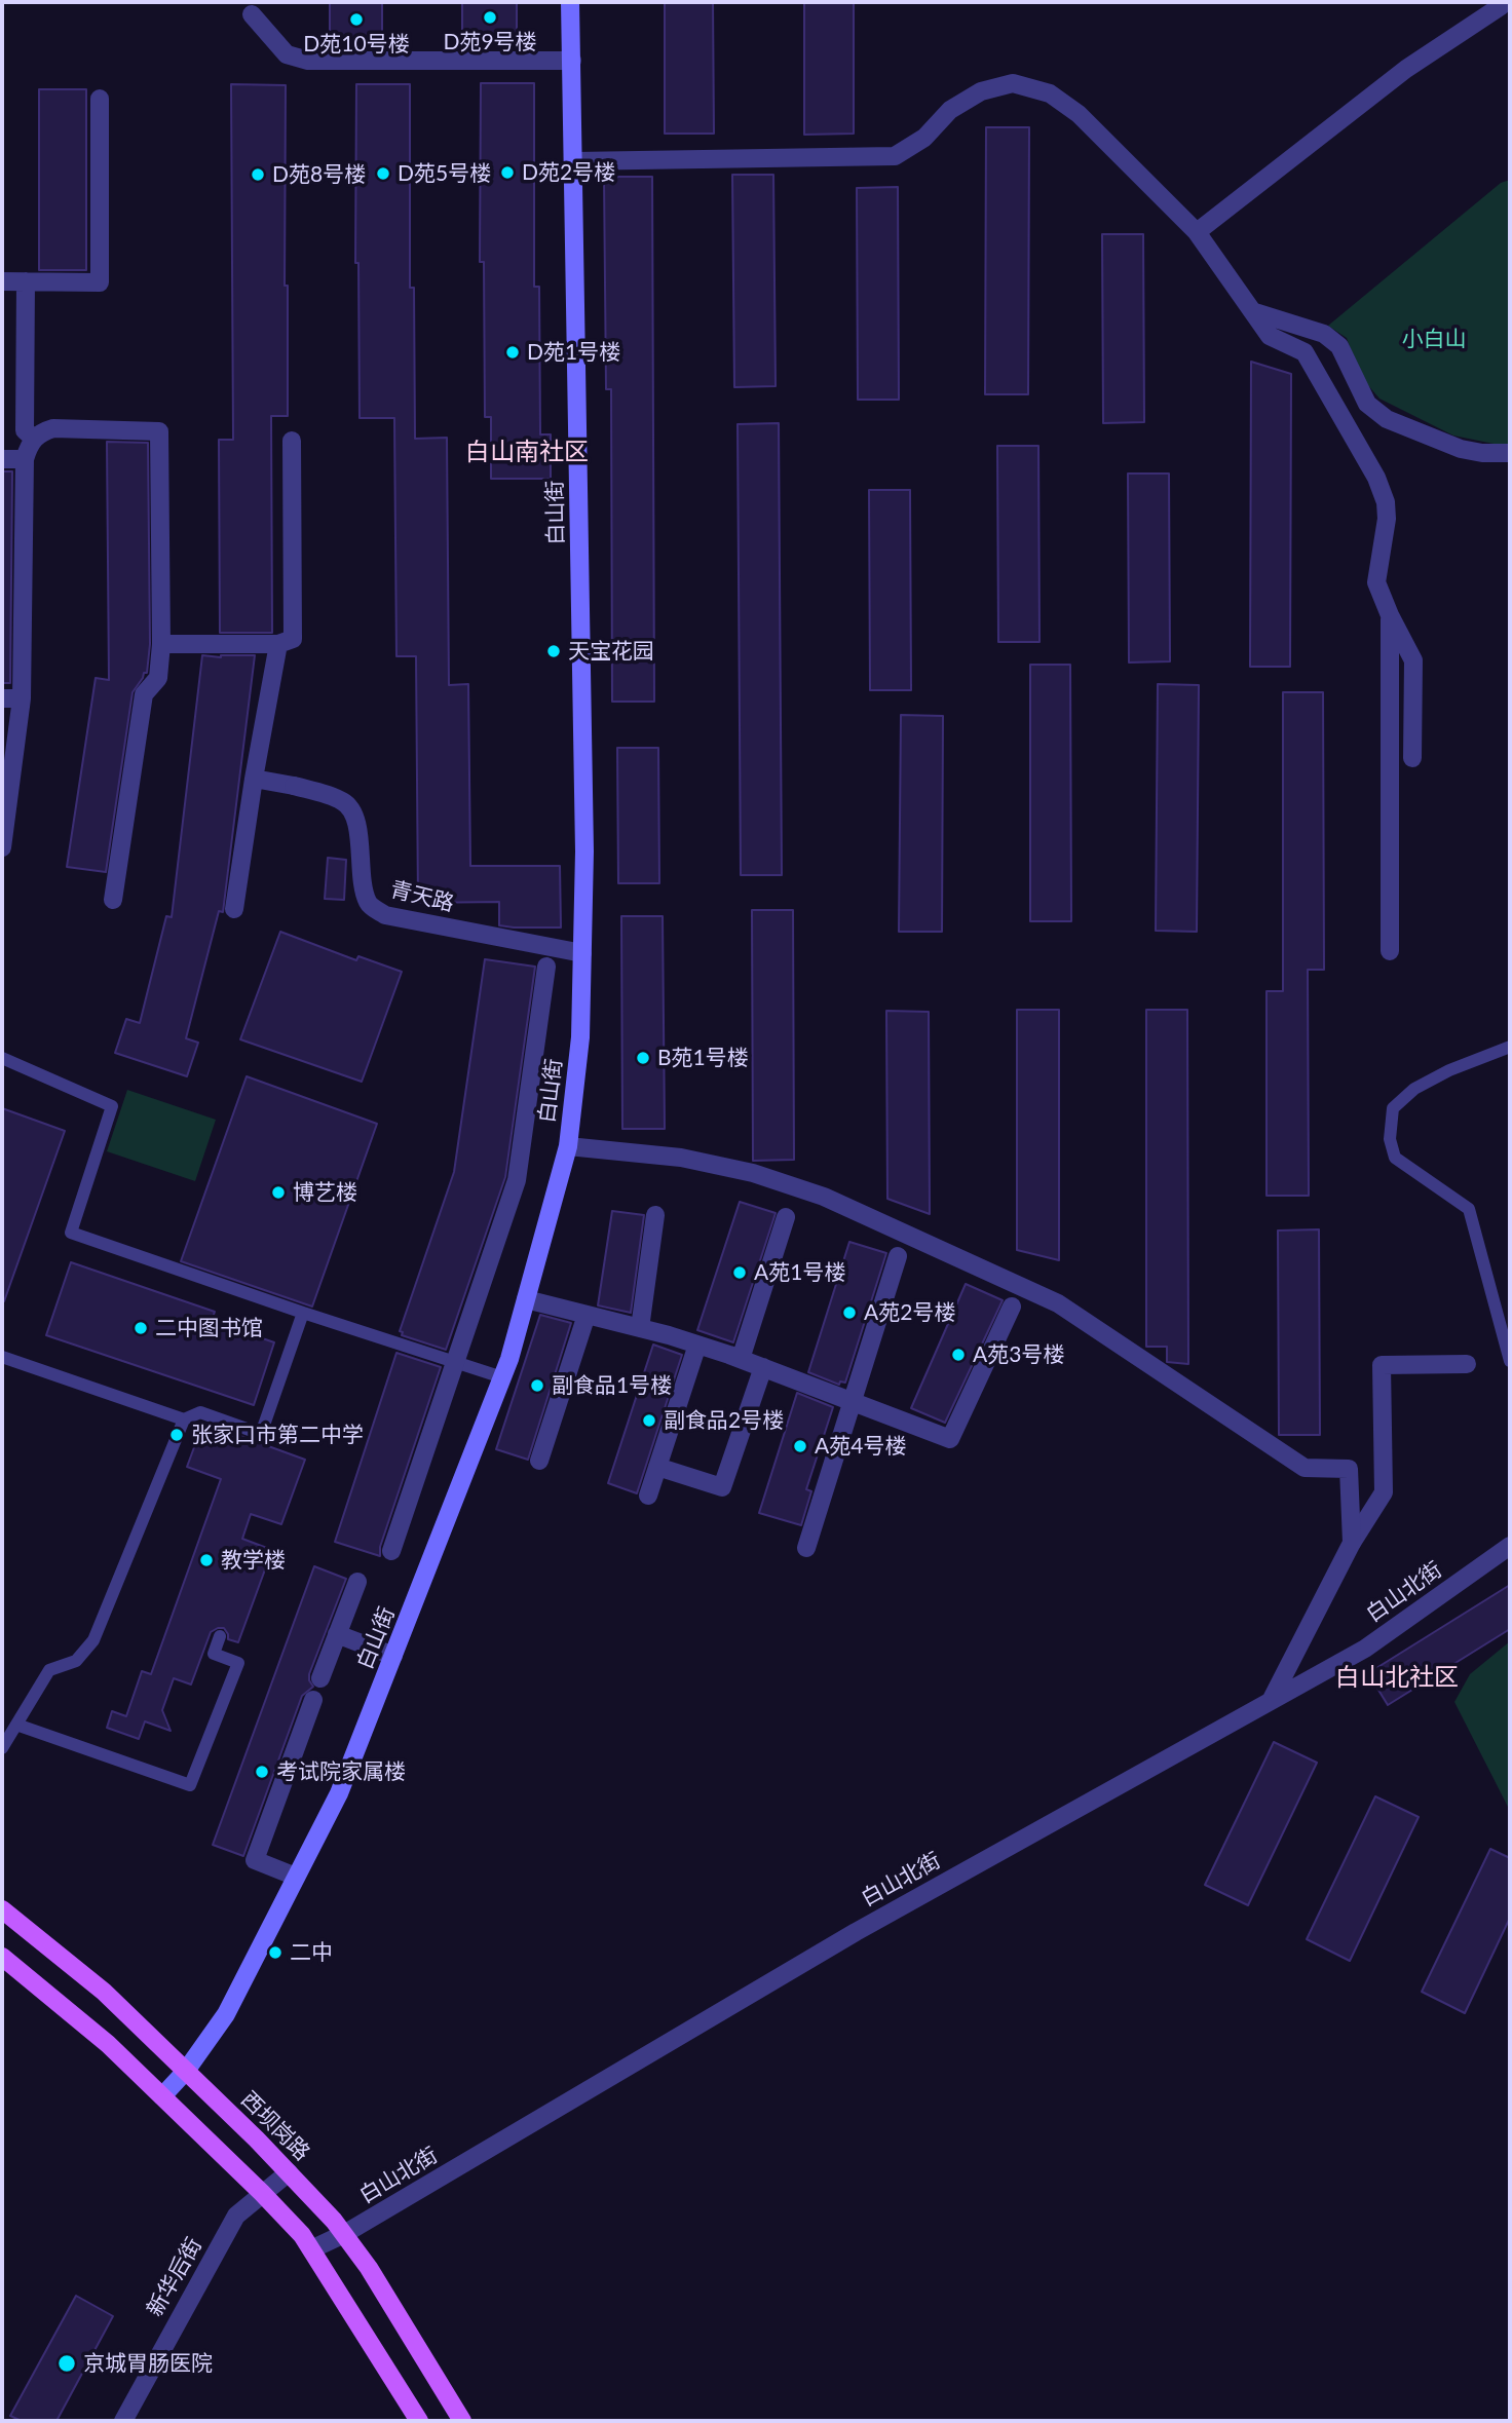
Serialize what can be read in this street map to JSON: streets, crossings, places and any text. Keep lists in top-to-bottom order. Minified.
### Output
{"streets":{"main road":["白山街","西坝岗路"],"street":["青天路","白山北街","新华后街"]},"crossings":[["白山街","青天路"],["白山街","西坝岗路"],["白山北街","西坝岗路"],["西坝岗路","新华后街"]],"districts":["白山南社区","白山北社区"],"parks":["小白山"],"places":["D苑9号楼","D苑10号楼","D苑2号楼","D苑5号楼","D苑8号楼","D苑1号楼","天宝花园","B苑1号楼","博艺楼","A苑1号楼","A苑2号楼","二中图书馆","A苑3号楼","副食品1号楼","副食品2号楼","张家口市第二中学","A苑4号楼","教学楼","考试院家属楼","二中","京城胃肠医院"]}
